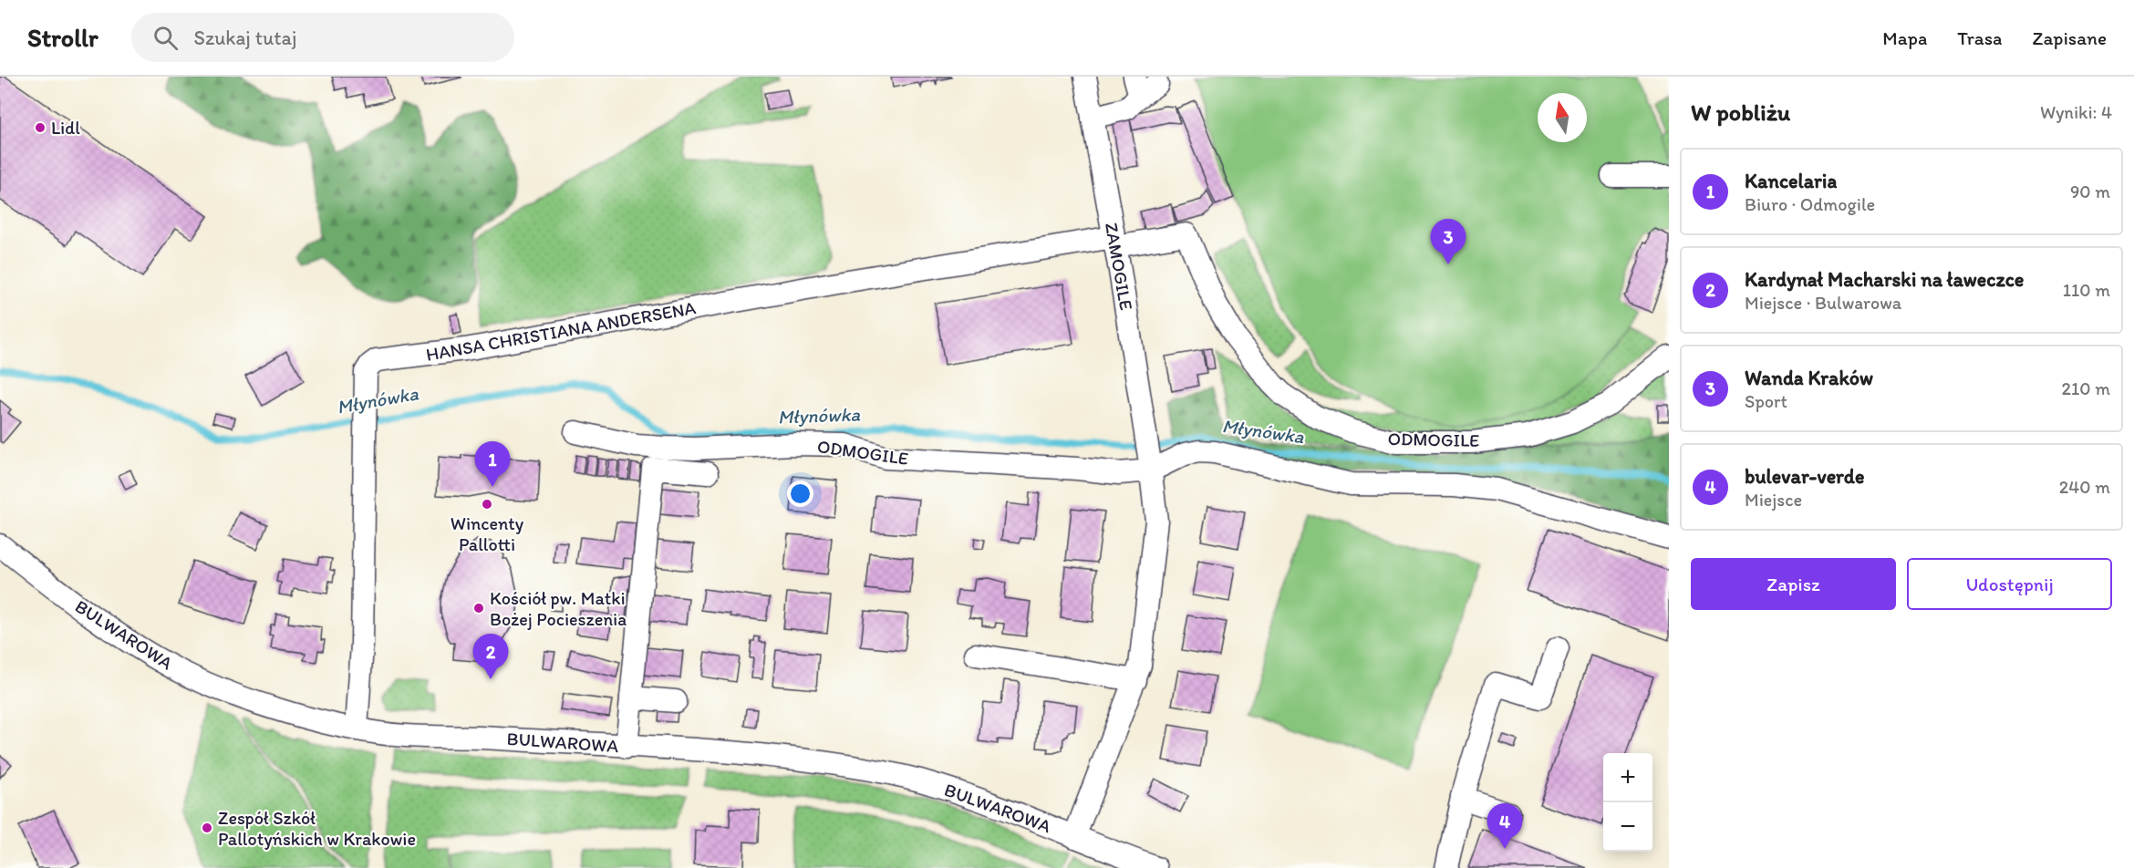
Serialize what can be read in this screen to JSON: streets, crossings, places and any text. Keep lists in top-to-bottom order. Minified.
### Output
{"streets":{"street":["ZAMOGILE","HANSA CHRISTIANA ANDERSENA","ODMOGILE","BULWAROWA"]},"crossings":[["ZAMOGILE","HANSA CHRISTIANA ANDERSENA"],["ZAMOGILE","ODMOGILE"],["HANSA CHRISTIANA ANDERSENA","ODMOGILE"],["HANSA CHRISTIANA ANDERSENA","BULWAROWA"]],"water":["Młynówka"],"places":["Lidl","Wincenty Pallotti","Kościół pw. Matki Bożej Pocieszenia","Zespół Szkół Pallotyńskich w Krakowie"],"north":"top","page":{"header":"Strollr","search":"Szukaj tutaj","nav":["Mapa","Trasa","Zapisane"],"heading":["W pobliżu","Wyniki: 4"],"list":[{"mark":"1","name":"Kancelaria","note":"Biuro · Odmogile","value":"90 m"},{"mark":"2","name":"Kardynał Macharski na ławeczce","note":"Miejsce · Bulwarowa","value":"110 m"},{"mark":"3","name":"Wanda Kraków","note":"Sport","value":"210 m"},{"mark":"4","name":"bulevar-verde","note":"Miejsce","value":"240 m"}],"pins":["3","1","2","4"],"buttons":["Zapisz","Udostępnij"],"map_buttons":["+","−"]}}
